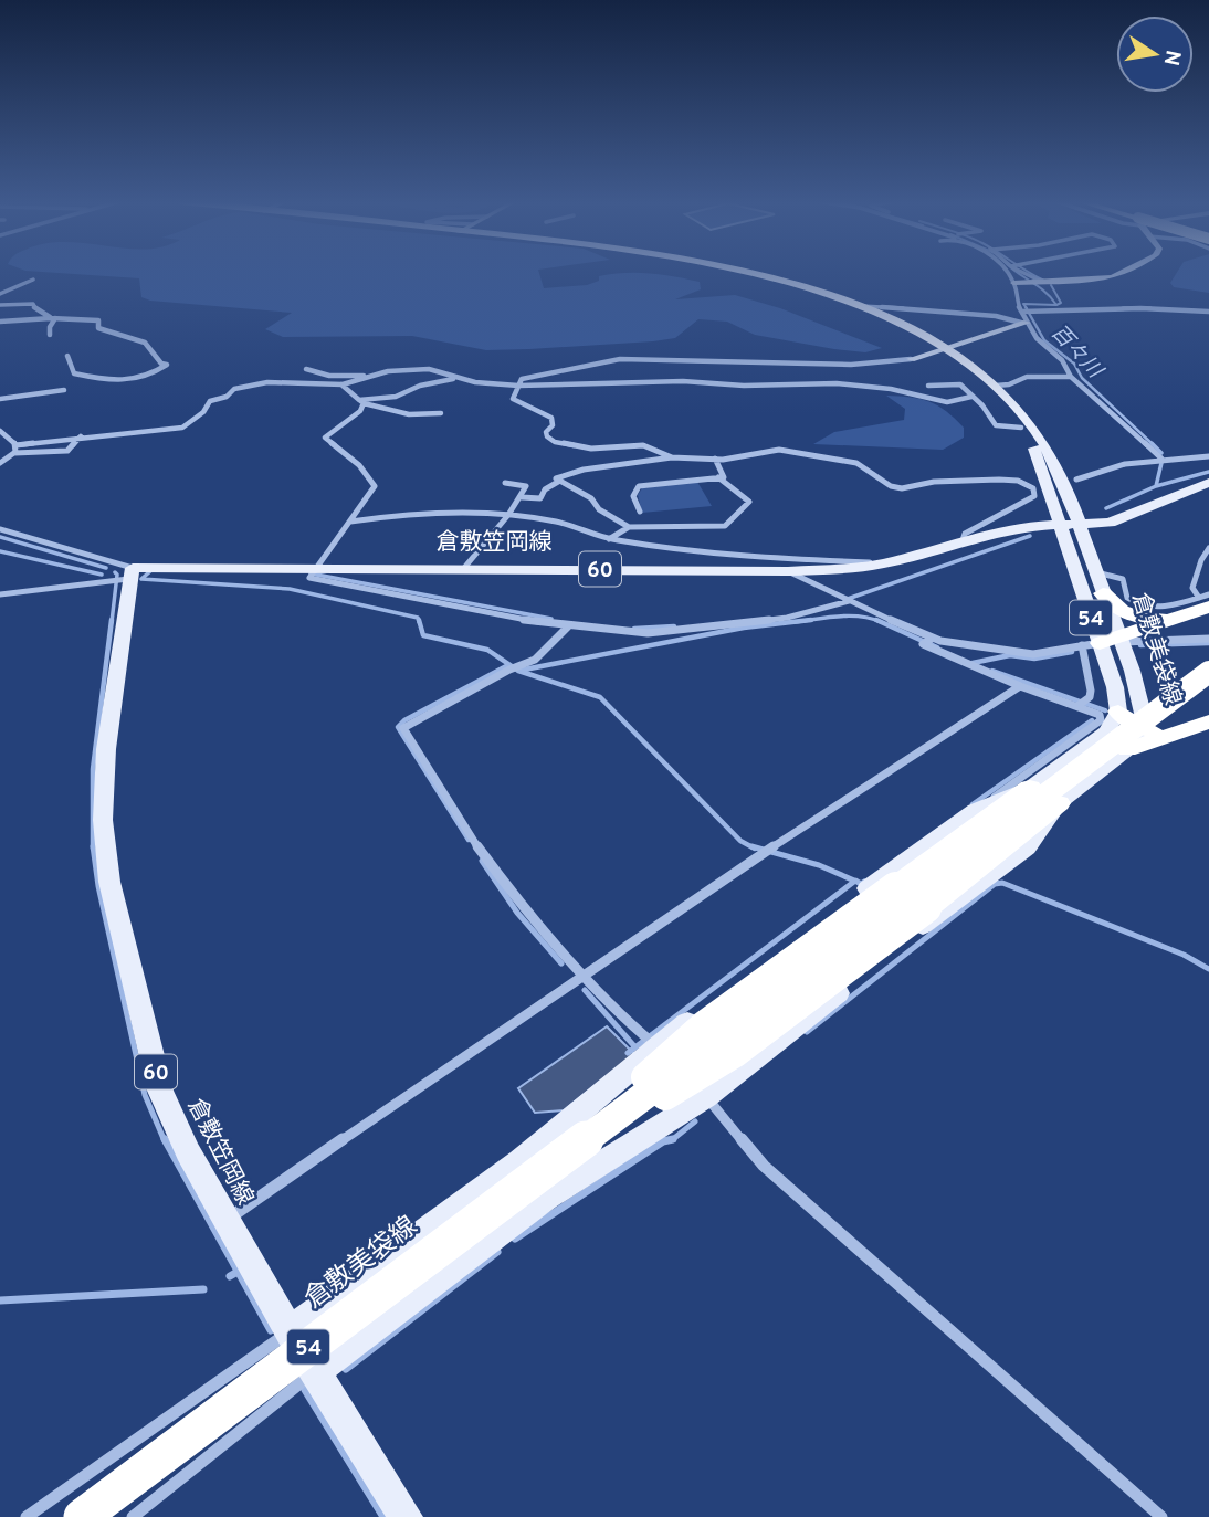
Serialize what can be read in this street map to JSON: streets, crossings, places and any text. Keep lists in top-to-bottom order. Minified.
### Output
{"streets":{"highway":["54","倉敷美袋線"],"main road":["倉敷笠岡線","60"]},"crossings":[["倉敷笠岡線","倉敷美袋線"],["54","倉敷美袋線"]],"water":["百々川"],"north":"right"}
